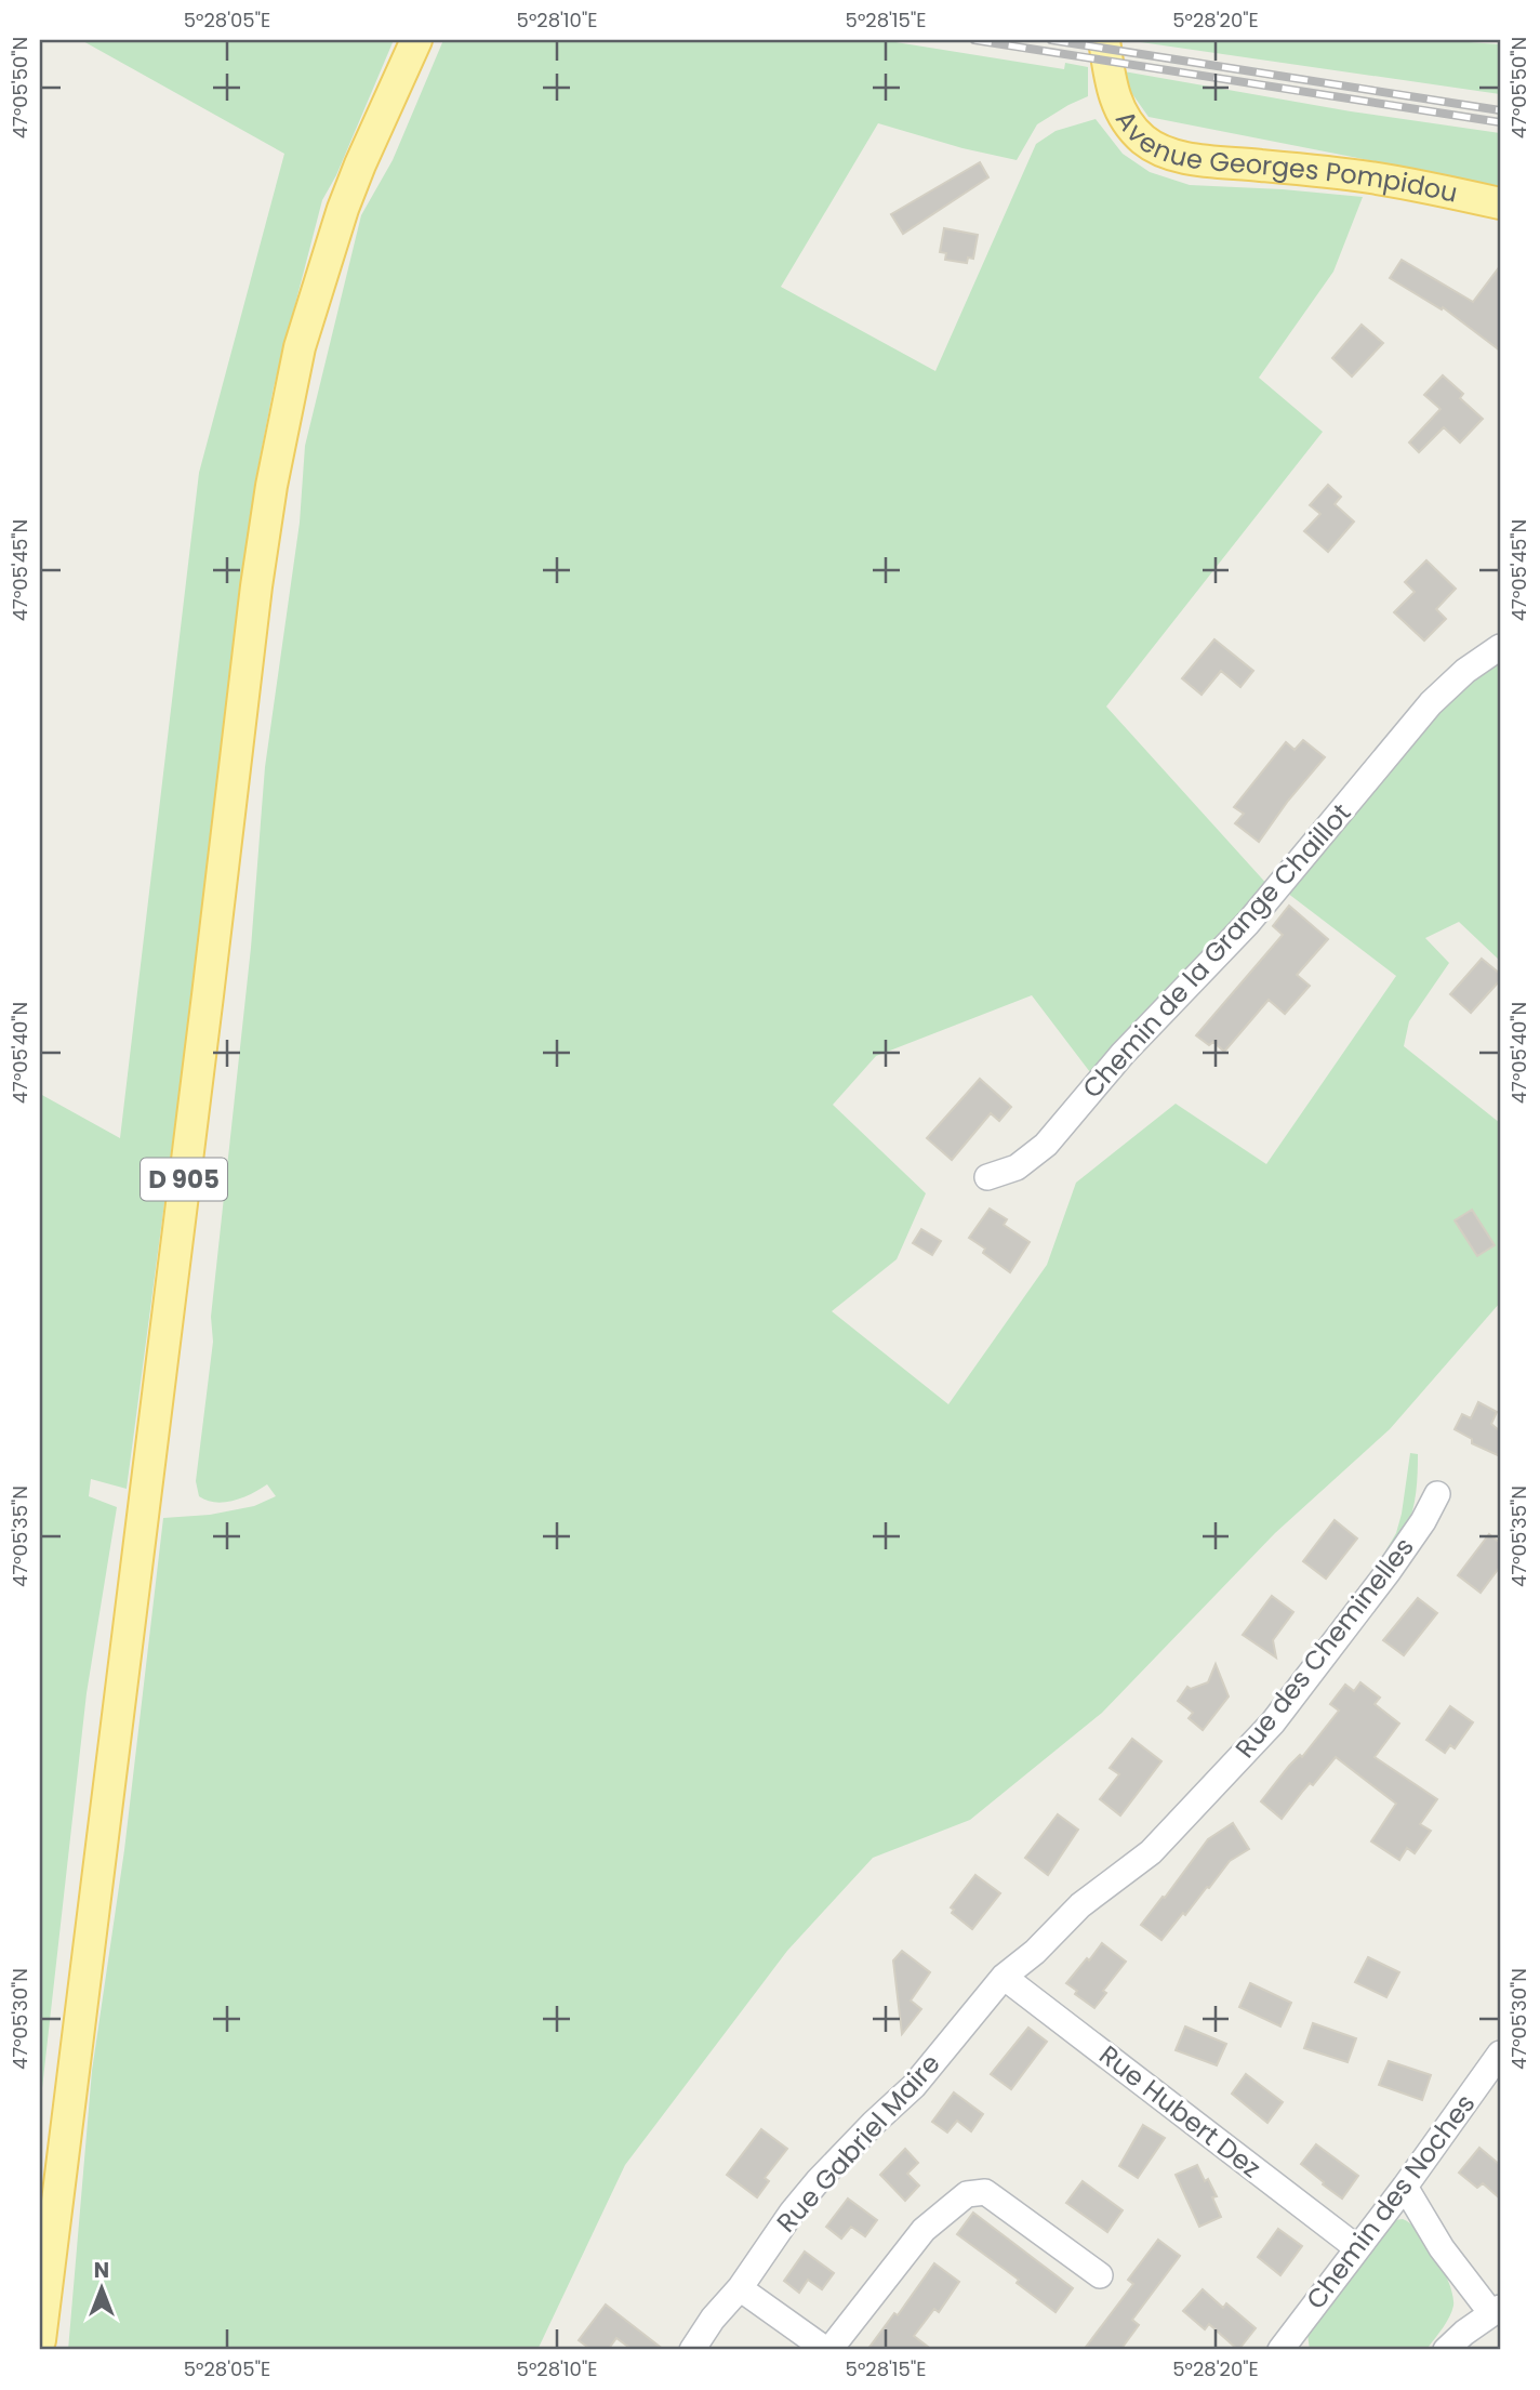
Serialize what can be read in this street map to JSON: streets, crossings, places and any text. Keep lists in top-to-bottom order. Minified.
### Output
{"streets":{"main road":["Avenue Georges Pompidou","D 905"],"street":["Chemin de la Grange Chaillot","Rue des Cheminelles","Rue Hubert Dez","Rue Gabriel Maire","Chemin des Noches"]},"crossings":[["Rue des Cheminelles","Rue Hubert Dez"],["Rue des Cheminelles","Rue Gabriel Maire"],["Rue Hubert Dez","Rue Gabriel Maire"],["Rue Hubert Dez","Chemin des Noches"]],"north":"top","coordinates":["5°28'05\"E","5°28'10\"E","5°28'15\"E","5°28'20\"E","47°05'50\"N","47°05'45\"N","47°05'40\"N","47°05'35\"N","47°05'30\"N"]}
